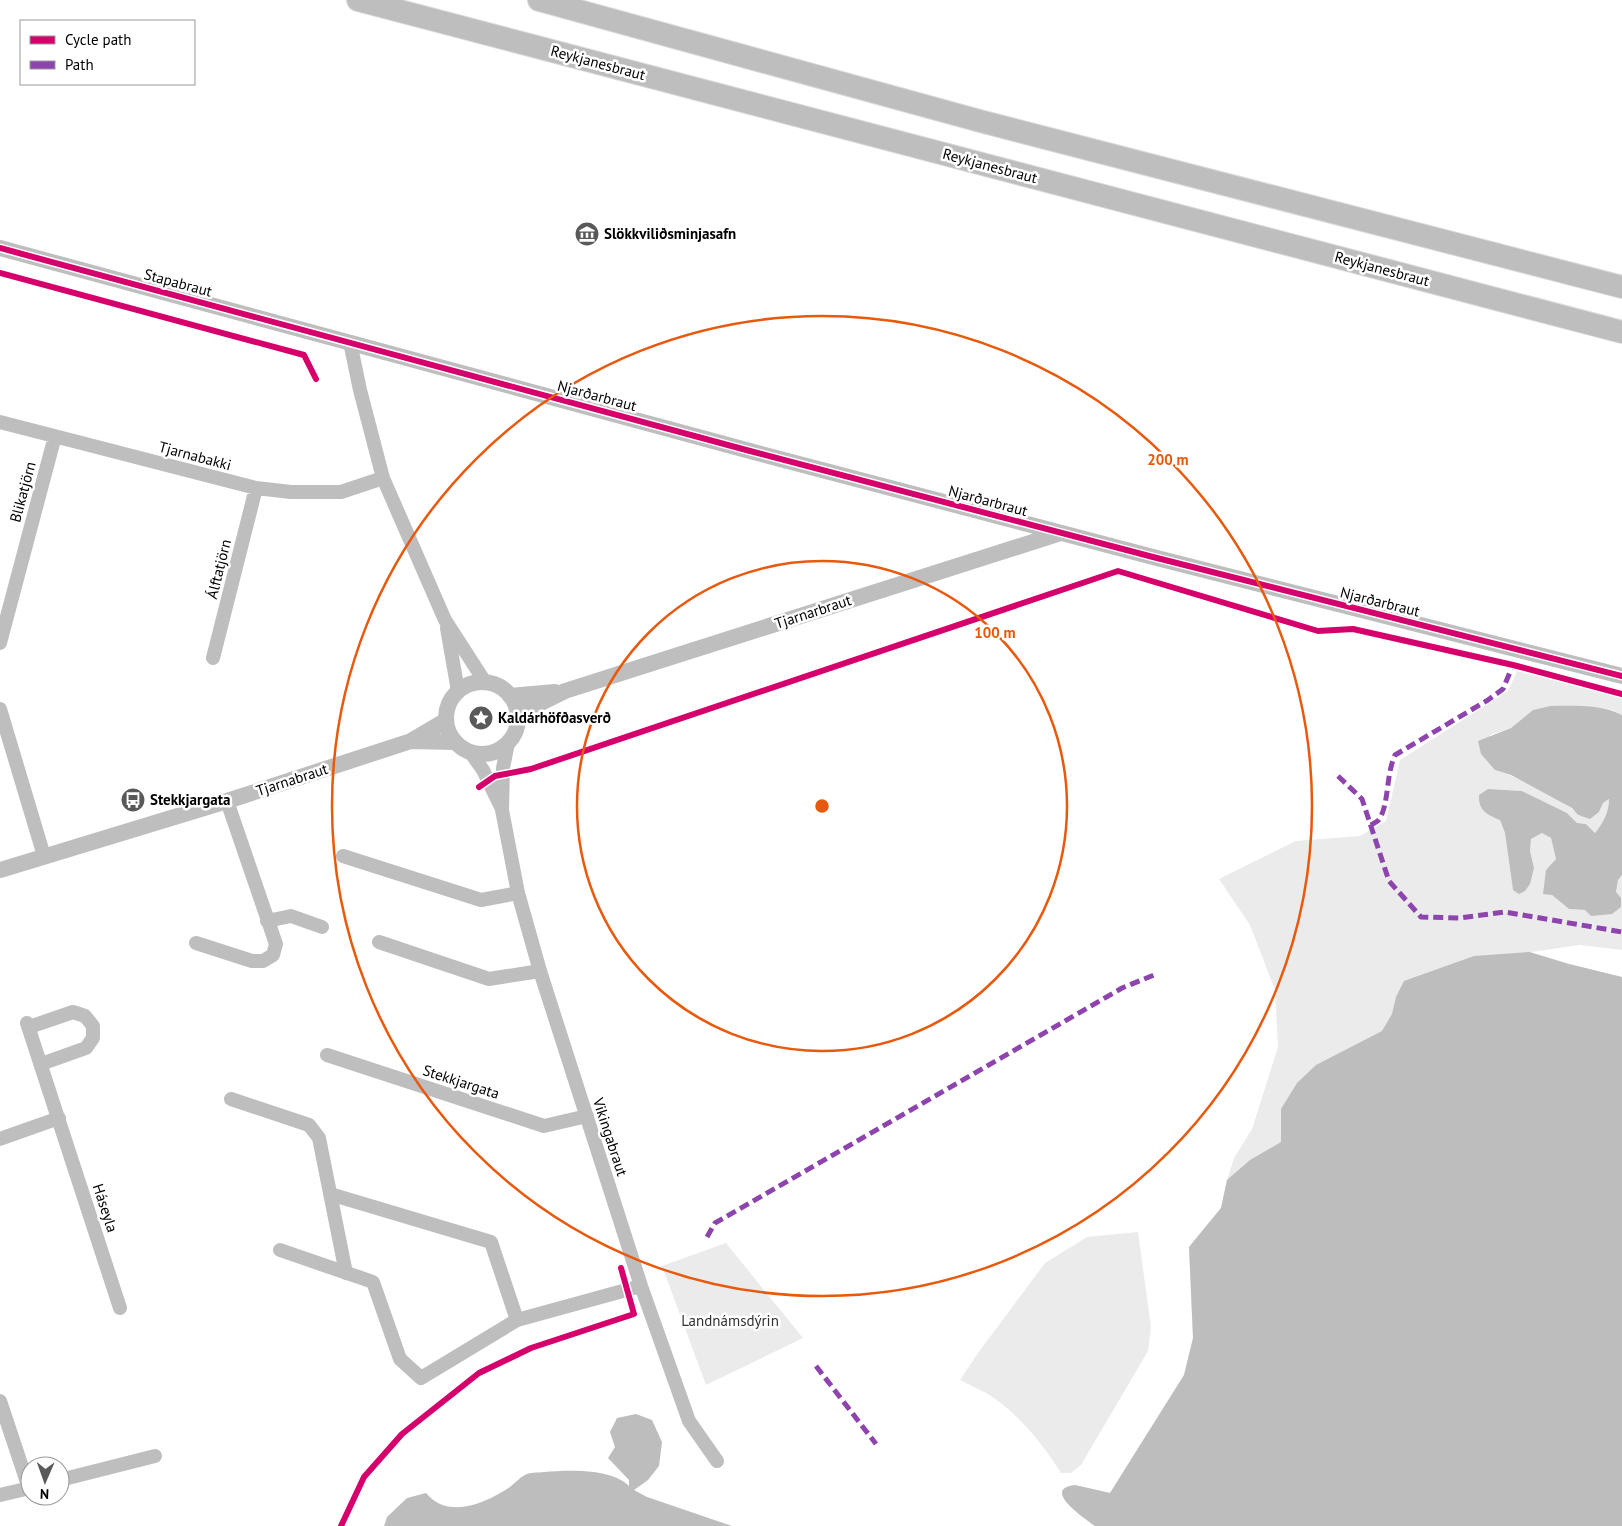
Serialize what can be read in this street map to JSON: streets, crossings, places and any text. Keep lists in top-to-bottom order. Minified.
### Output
{"streets":{"highway":["Reykjanesbraut"],"street":["Stapabraut","Njarðarbraut","Tjarnabakki","Blikatjörn","Álftatjörn","Tjarnarbraut","Tjarnabraut","Stekkjargata","Vikingabraut","Háseyla"]},"crossings":[["Stapabraut","Njarðarbraut"],["Njarðarbraut","Tjarnarbraut"],["Tjarnabakki","Blikatjörn"],["Tjarnabakki","Álftatjörn"],["Tjarnarbraut","Tjarnabraut"],["Tjarnarbraut","Vikingabraut"],["Tjarnabraut","Vikingabraut"],["Stekkjargata","Vikingabraut"]],"parks":["Landnámsdýrin"],"places":{"museum":["Slökkviliðsminjasafn"],"place":["Kaldárhöfðasverð"],"bus stop":["Stekkjargata"]},"legend":["Cycle path","Path"],"north":"bottom","rings":["200 m","100 m"]}
